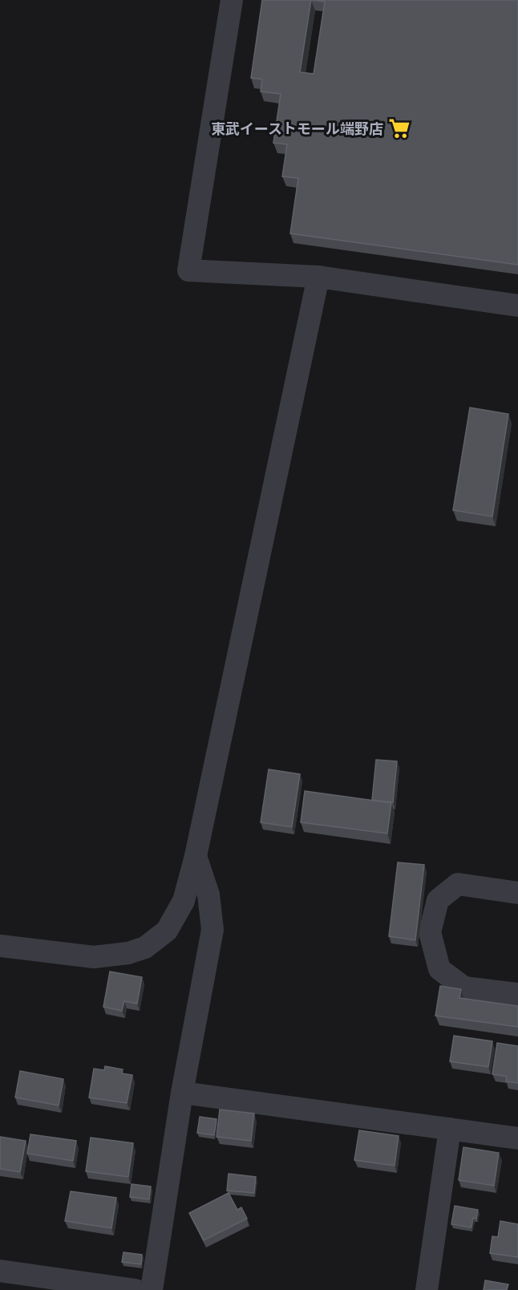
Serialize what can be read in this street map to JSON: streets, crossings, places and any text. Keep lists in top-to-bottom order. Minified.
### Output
{"places":{"supermarket":["東武イーストモール端野店"]}}
